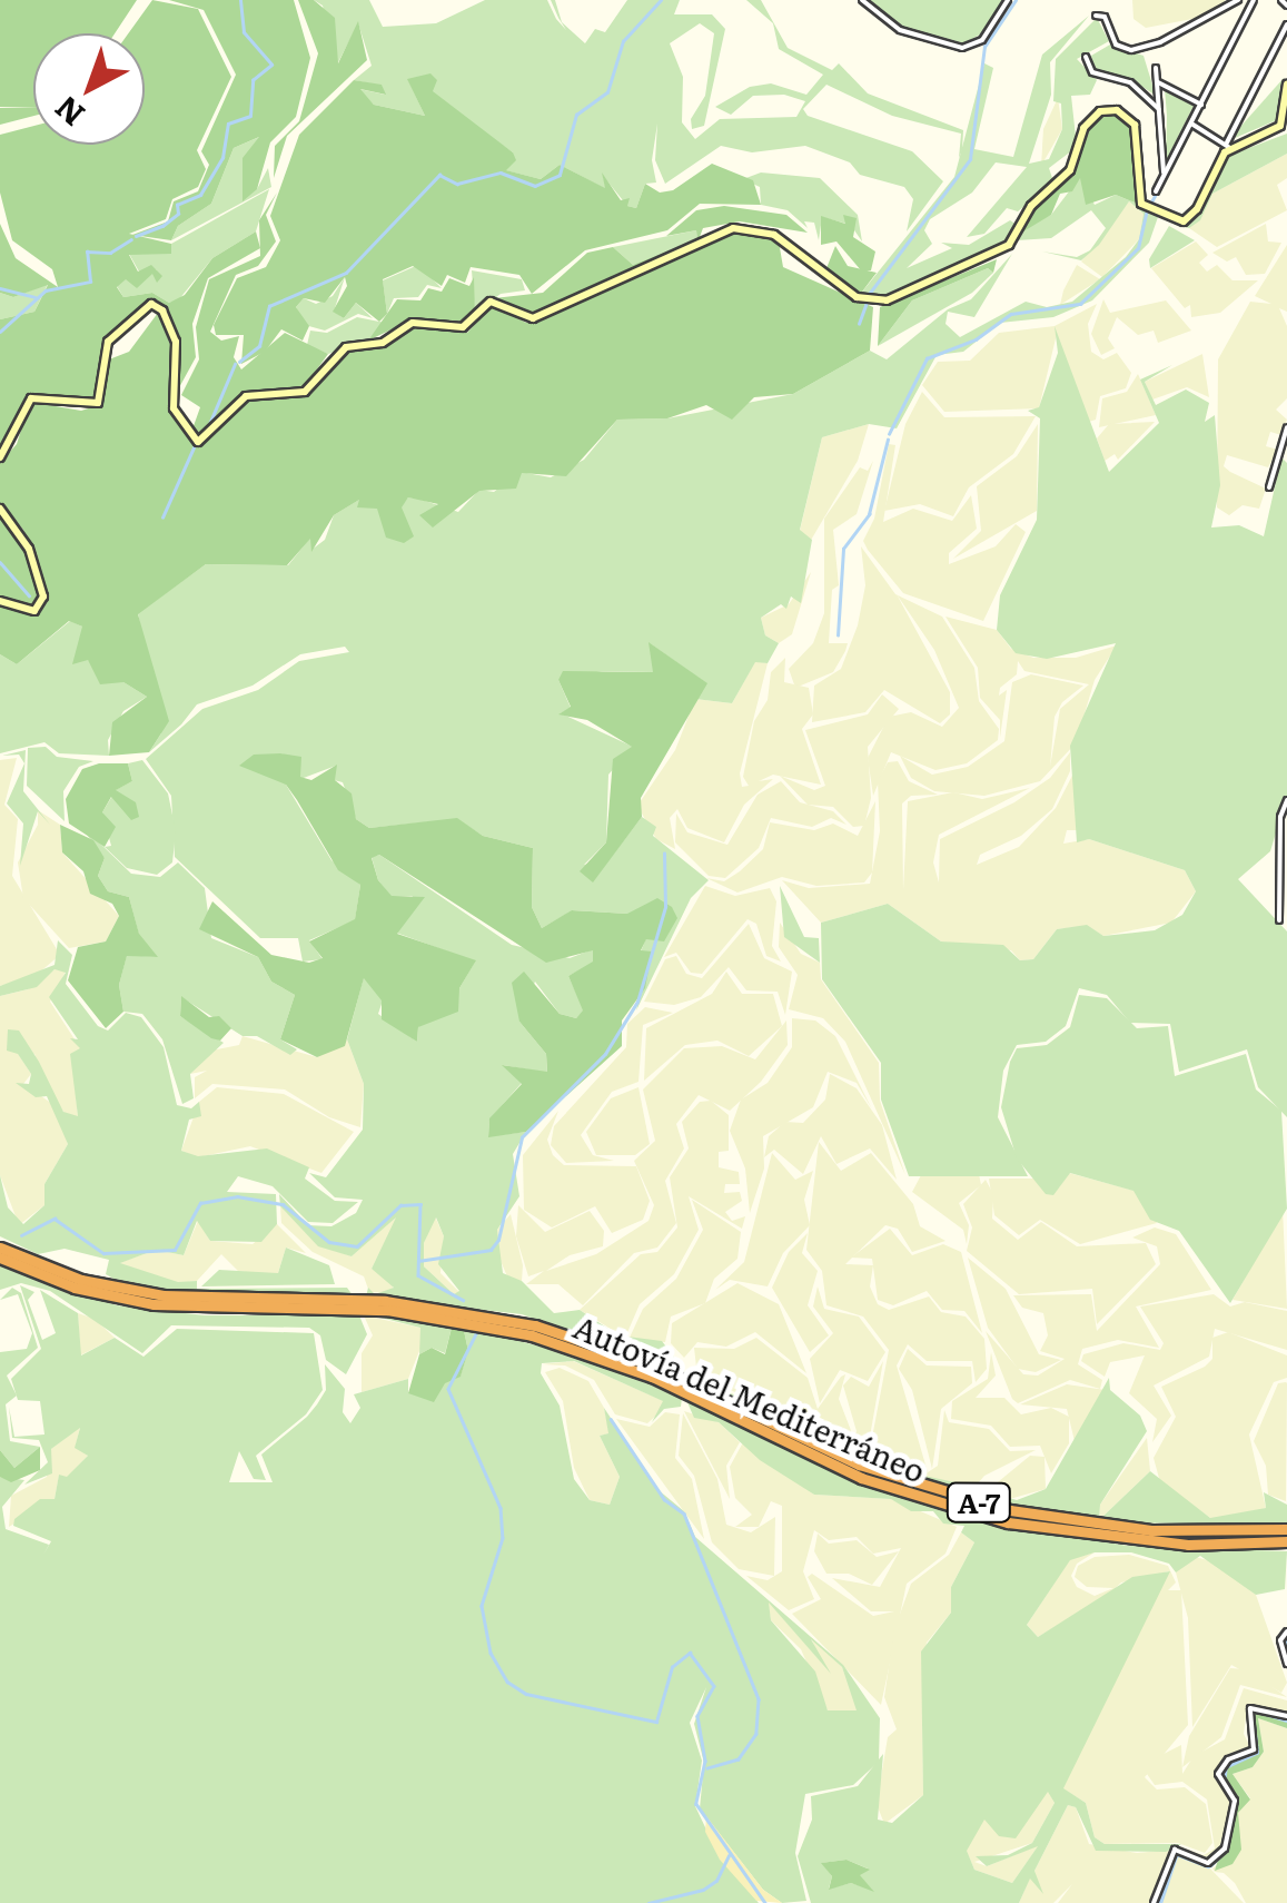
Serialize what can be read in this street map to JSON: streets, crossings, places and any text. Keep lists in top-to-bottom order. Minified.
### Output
{"streets":{"highway":["Autovía del Mediterráneo","A-7"]},"north":"bottom left"}
